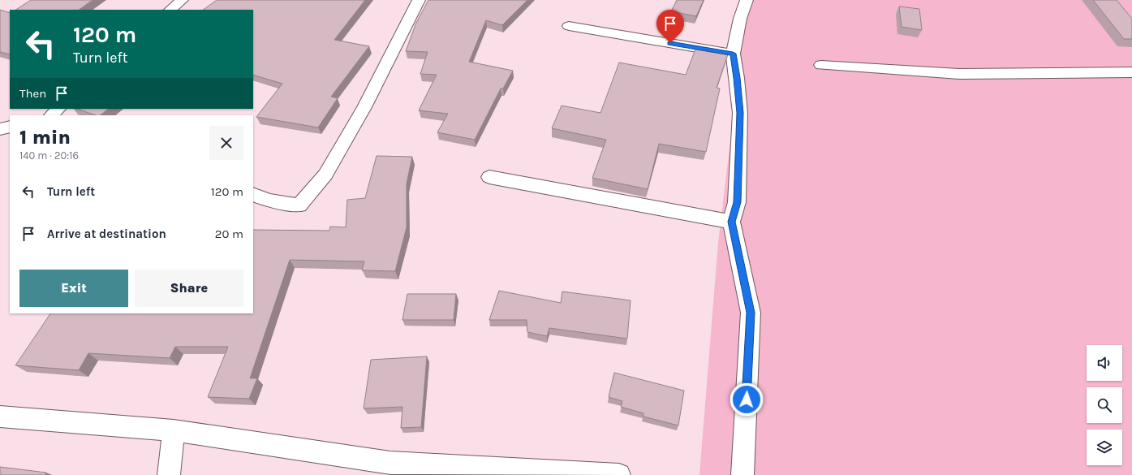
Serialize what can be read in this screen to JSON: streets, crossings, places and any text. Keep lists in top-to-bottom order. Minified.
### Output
{"page":{"turn":["120 m","Turn left"],"then":"Then","heading":["1 min","140 m · 20:16"],"list":[{"name":"Turn left","value":"120 m"},{"name":"Arrive at destination","value":"20 m"}],"buttons":["Exit","Share"]}}
